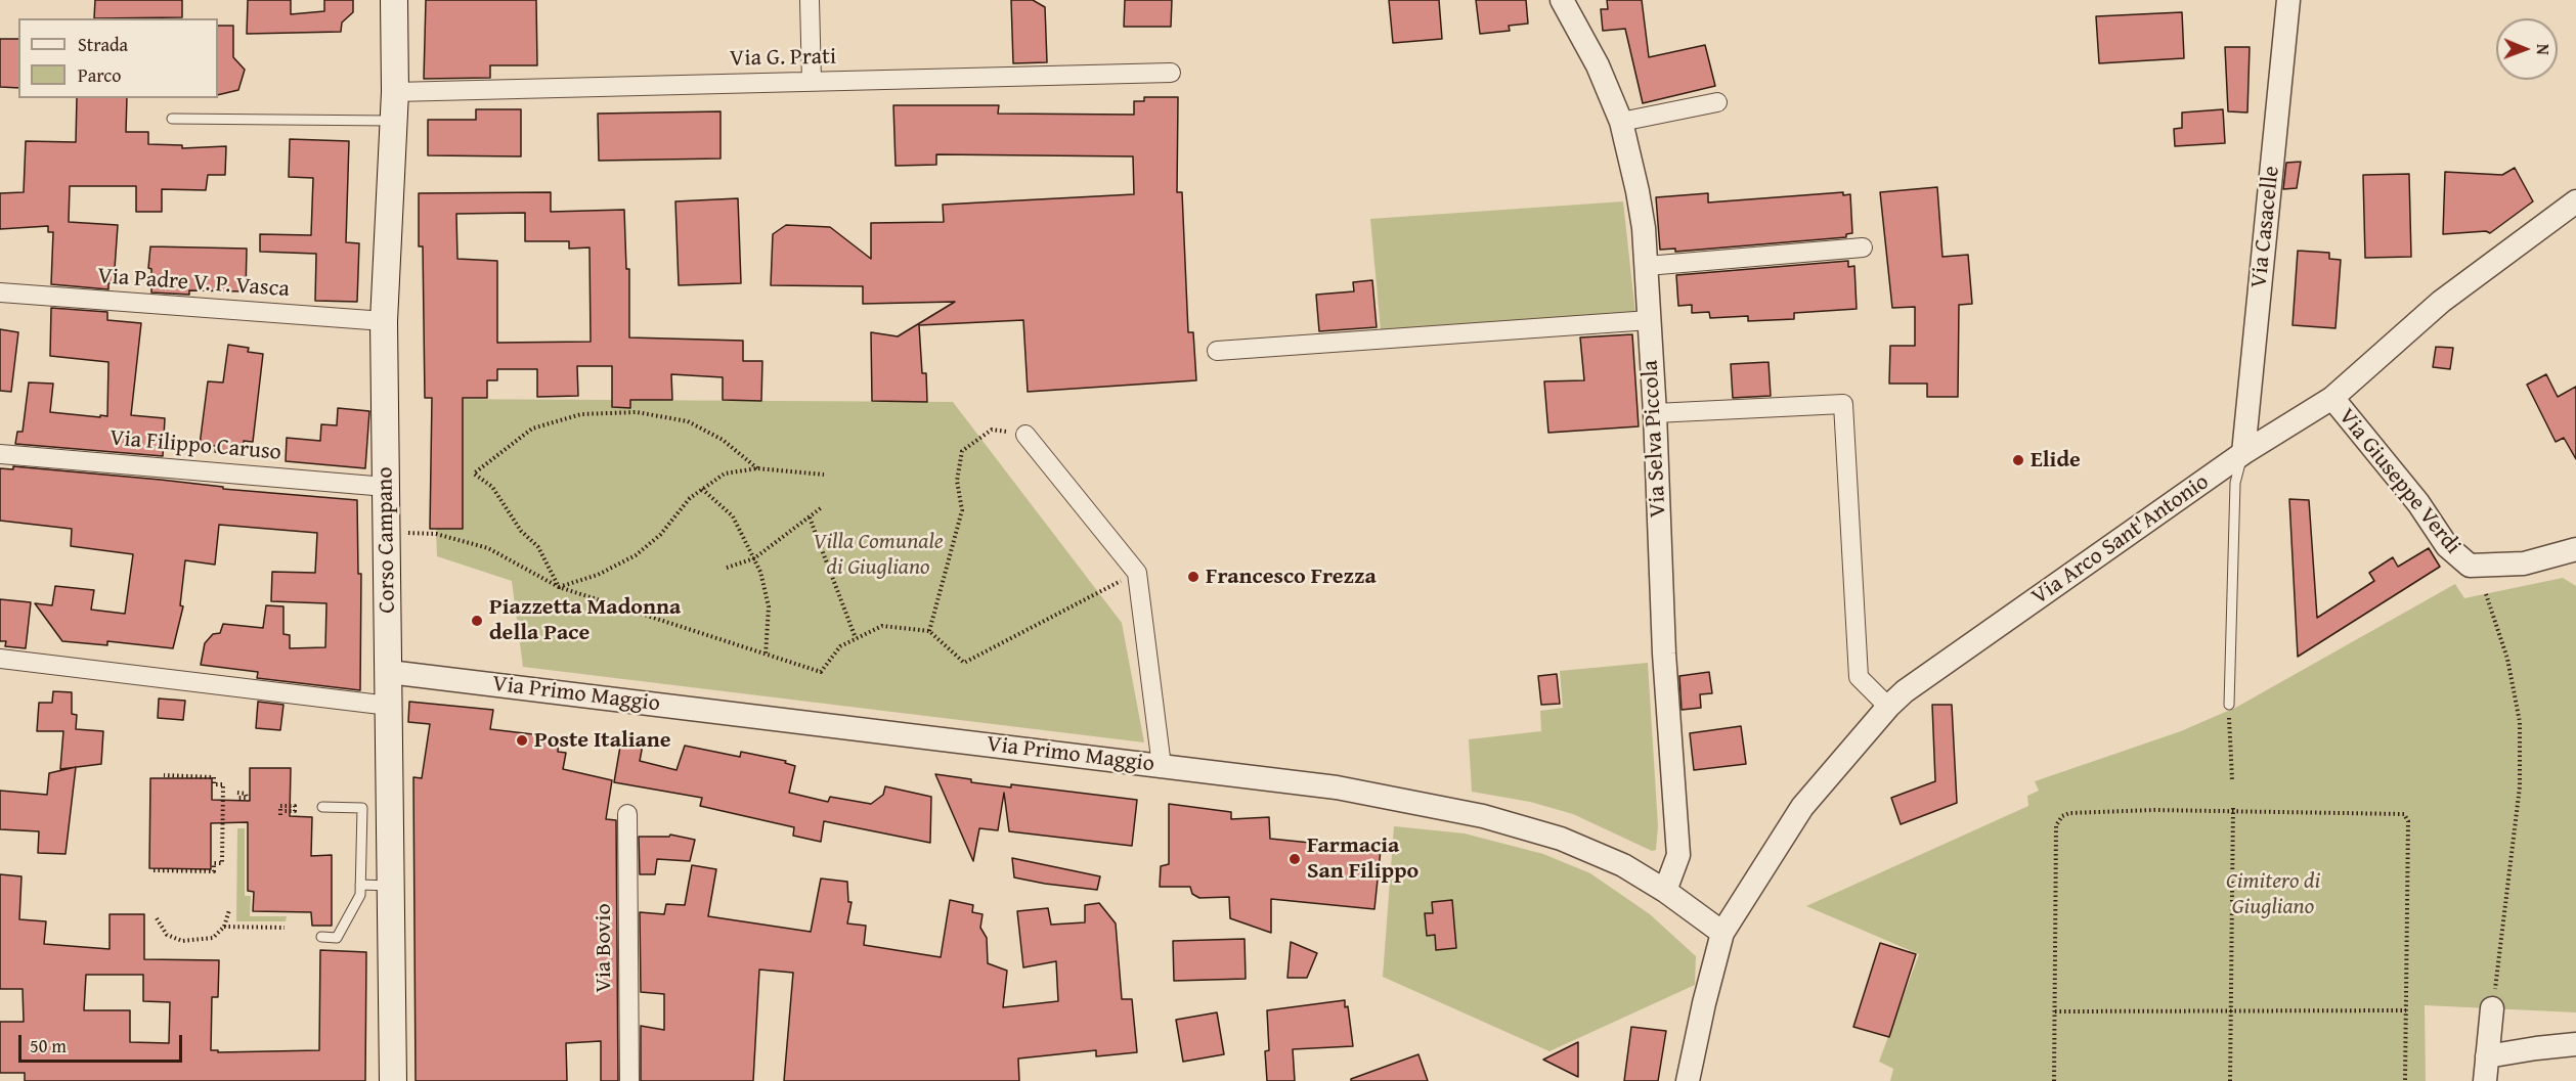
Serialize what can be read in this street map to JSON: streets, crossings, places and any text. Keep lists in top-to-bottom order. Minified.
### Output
{"streets":{"main road":["Corso Campano"],"street":["Via G. Prati","Via Casacelle","Via Padre V. P. Vasca","Via Selva Piccola","Via Filippo Caruso","Via Giuseppe Verdi","Via Arco Sant'Antonio","Via Primo Maggio","Via Bovio"]},"crossings":[["Via G. Prati","Corso Campano"],["Via Casacelle","Via Arco Sant'Antonio"],["Via Padre V. P. Vasca","Corso Campano"],["Via Selva Piccola","Via Primo Maggio"],["Via Filippo Caruso","Corso Campano"],["Via Giuseppe Verdi","Via Arco Sant'Antonio"],["Corso Campano","Via Primo Maggio"],["Via Arco Sant'Antonio","Via Primo Maggio"]],"parks":["Villa Comunale di Giugliano","Cimitero di Giugliano"],"places":["Elide","Francesco Frezza","Piazzetta Madonna della Pace","Poste Italiane","Farmacia San Filippo"],"legend":["Strada","Parco"],"scale_bar":"50 m","north":"right"}
